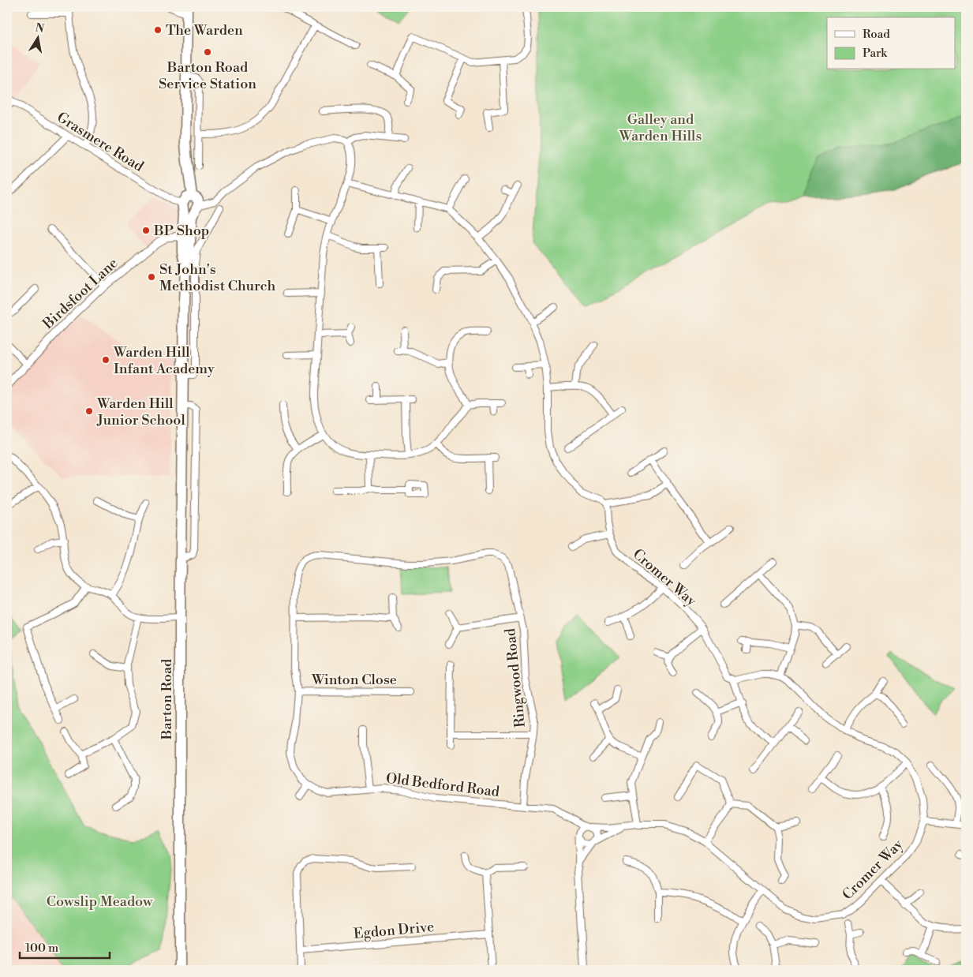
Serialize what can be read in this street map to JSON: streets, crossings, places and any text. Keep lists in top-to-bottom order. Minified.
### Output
{"streets":{"highway":["Barton Road"],"street":["Grasmere Road","Birdsfoot Lane","Cromer Way","Ringwood Road","Winton Close","Old Bedford Road","Egdon Drive"]},"crossings":[["Grasmere Road","Barton Road"],["Birdsfoot Lane","Barton Road"],["Cromer Way","Old Bedford Road"],["Ringwood Road","Old Bedford Road"],["Winton Close","Old Bedford Road"]],"parks":["Galley and Warden Hills","Cowslip Meadow"],"places":["The Warden","Barton Road Service Station","BP Shop","St John's Methodist Church","Warden Hill Infant Academy","Warden Hill Junior School"],"legend":["Road","Park"],"scale_bar":"100 m","north":"top"}
